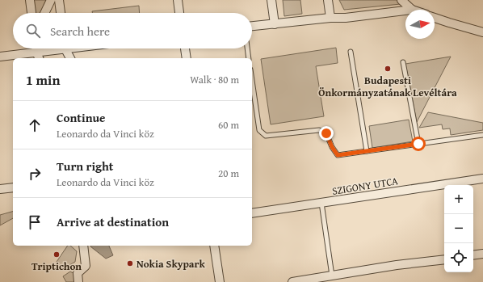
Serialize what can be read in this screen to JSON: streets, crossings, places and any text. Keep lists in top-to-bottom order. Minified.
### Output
{"streets":{"street":["SZIGONY UTCA"]},"places":["Budapesti Önkormányzatának Levéltára","Triptichon","Nokia Skypark"],"north":"right","page":{"search":"Search here","heading":["1 min","Walk · 80 m"],"list":[["Continue","Leonardo da Vinci köz","60 m"],["Turn right","Leonardo da Vinci köz","20 m"],"Arrive at destination"],"map_buttons":["+","−"]}}
